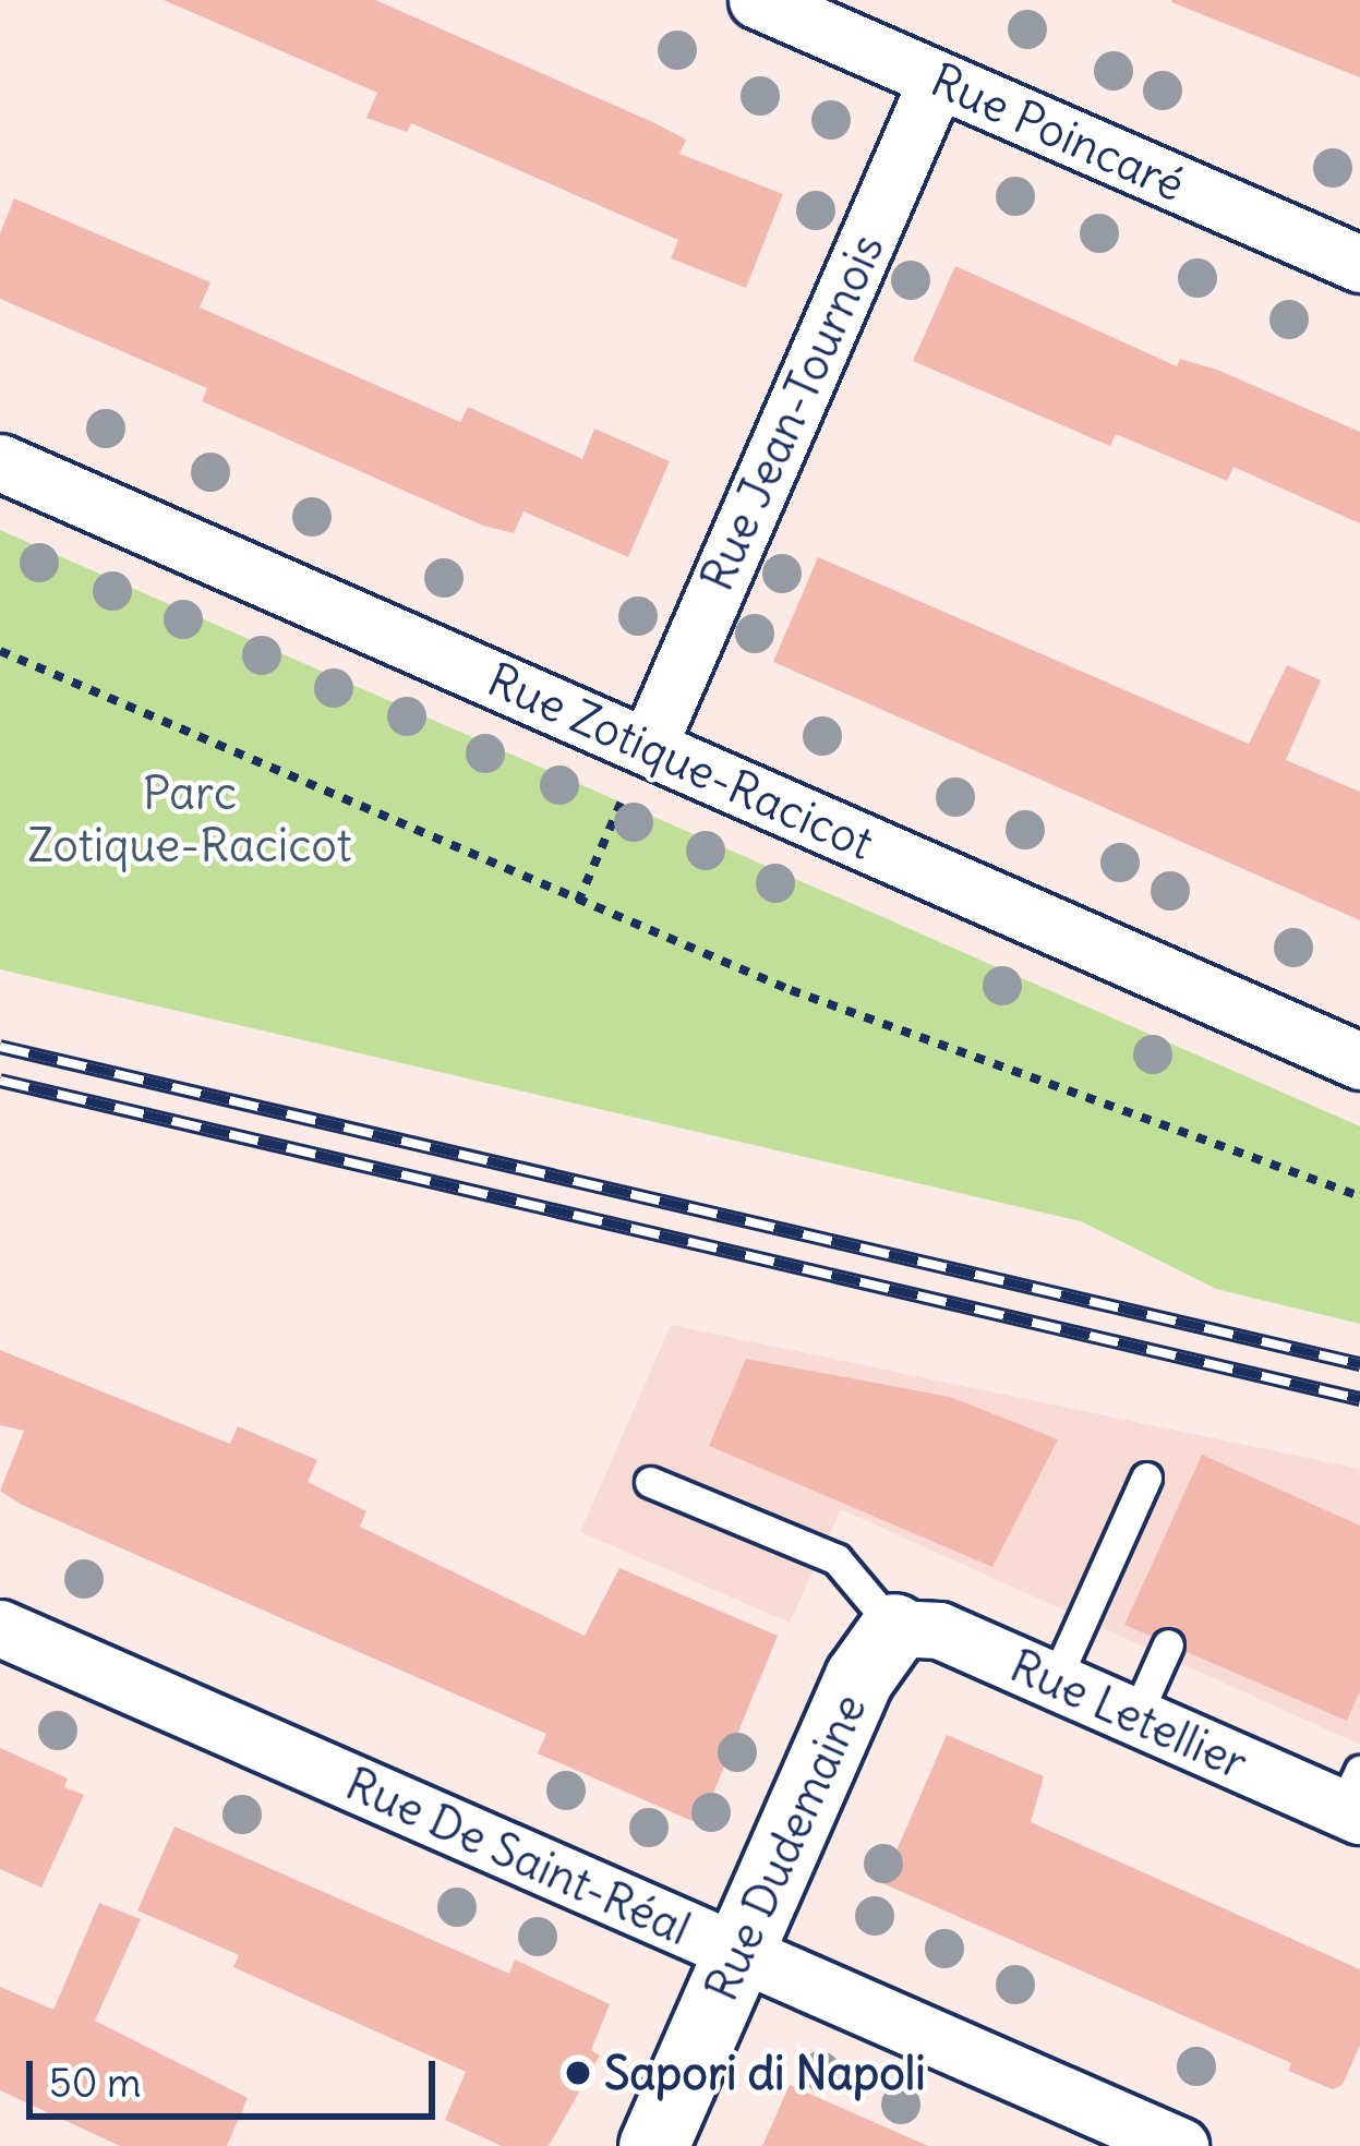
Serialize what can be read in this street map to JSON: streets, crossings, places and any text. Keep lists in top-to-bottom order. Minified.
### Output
{"streets":{"street":["Rue Poincaré","Rue Jean-Tournois","Rue Zotique-Racicot","Rue Letellier","Rue Dudemaine","Rue De Saint-Réal"]},"crossings":[["Rue Poincaré","Rue Jean-Tournois"],["Rue Jean-Tournois","Rue Zotique-Racicot"],["Rue Letellier","Rue Dudemaine"],["Rue Dudemaine","Rue De Saint-Réal"]],"parks":["Parc Zotique-Racicot"],"places":["Sapori di Napoli"],"scale_bar":"50 m"}
